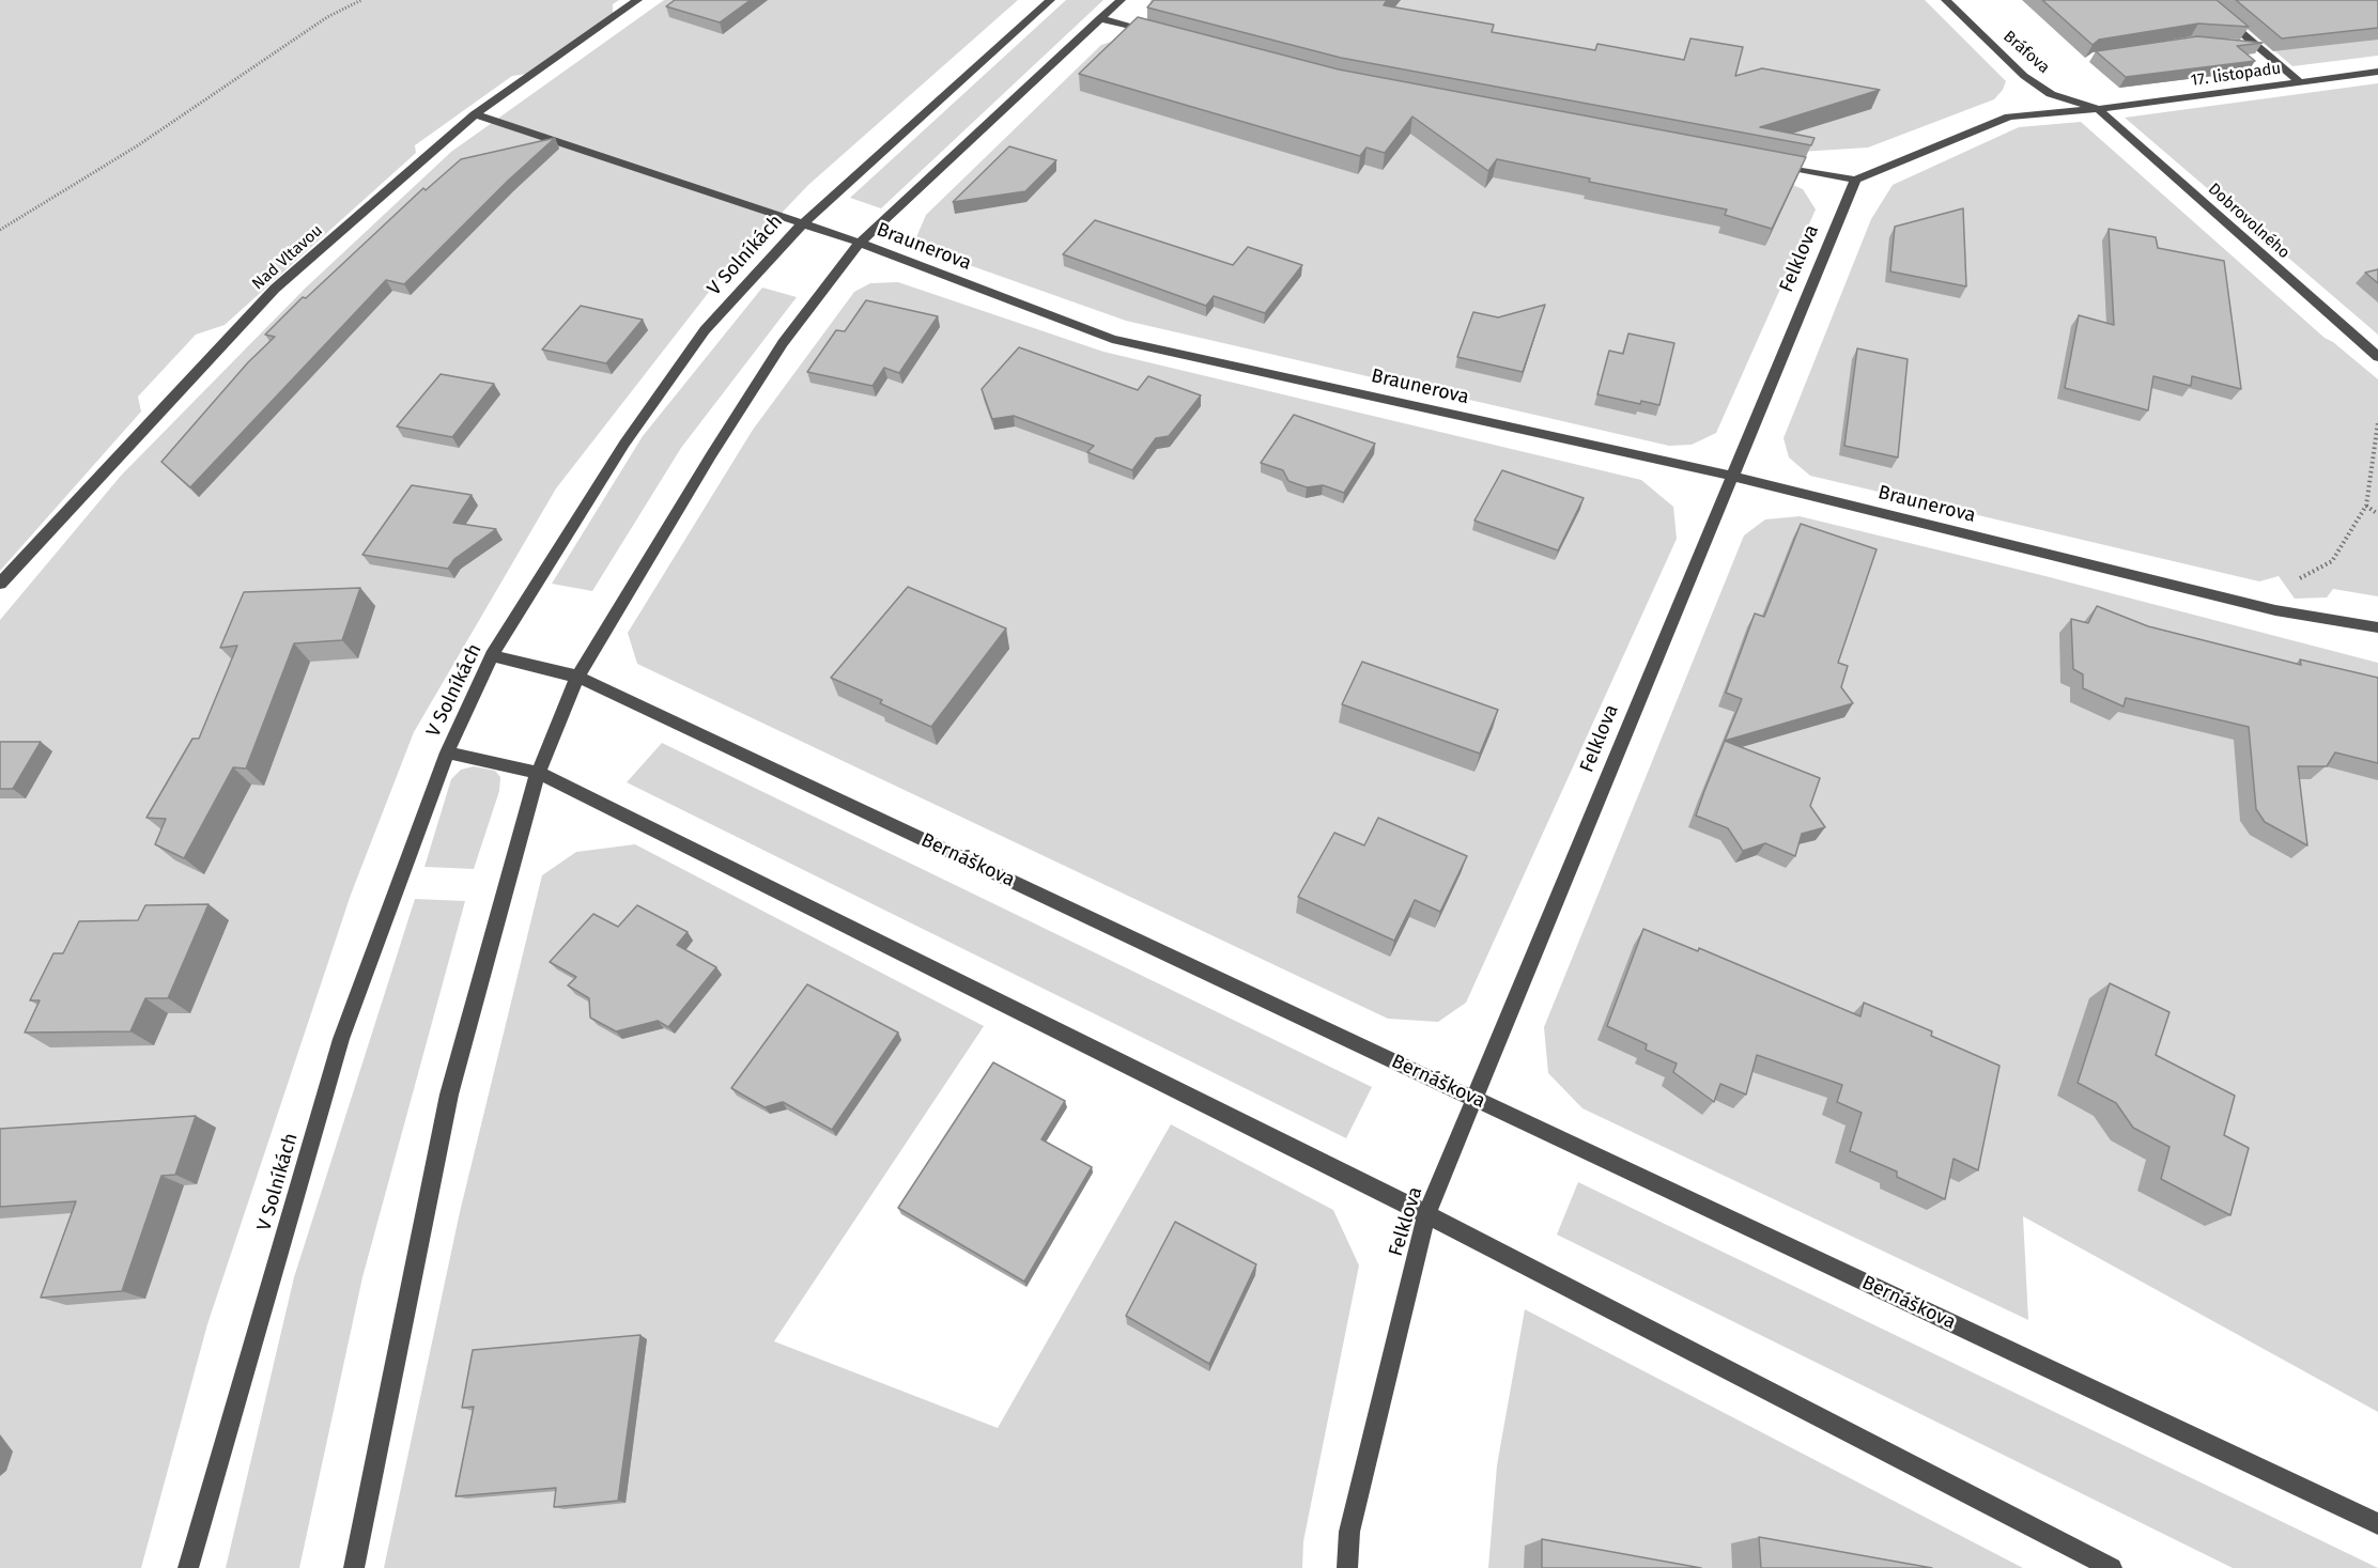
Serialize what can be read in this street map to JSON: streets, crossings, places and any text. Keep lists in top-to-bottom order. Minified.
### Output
{"streets":{"street":["Bráfova","17. listopadu","Dobrovolného","Braunerova","V Solníkách","Nad Vltavou","Felklova","Bernáškova"]},"crossings":[["Bráfova","17. listopadu"],["Bráfova","Dobrovolného"],["17. listopadu","Dobrovolného"],["Braunerova","V Solníkách"],["Braunerova","Nad Vltavou"],["Braunerova","Felklova"],["V Solníkách","Bernáškova"],["Felklova","Bernáškova"]]}
